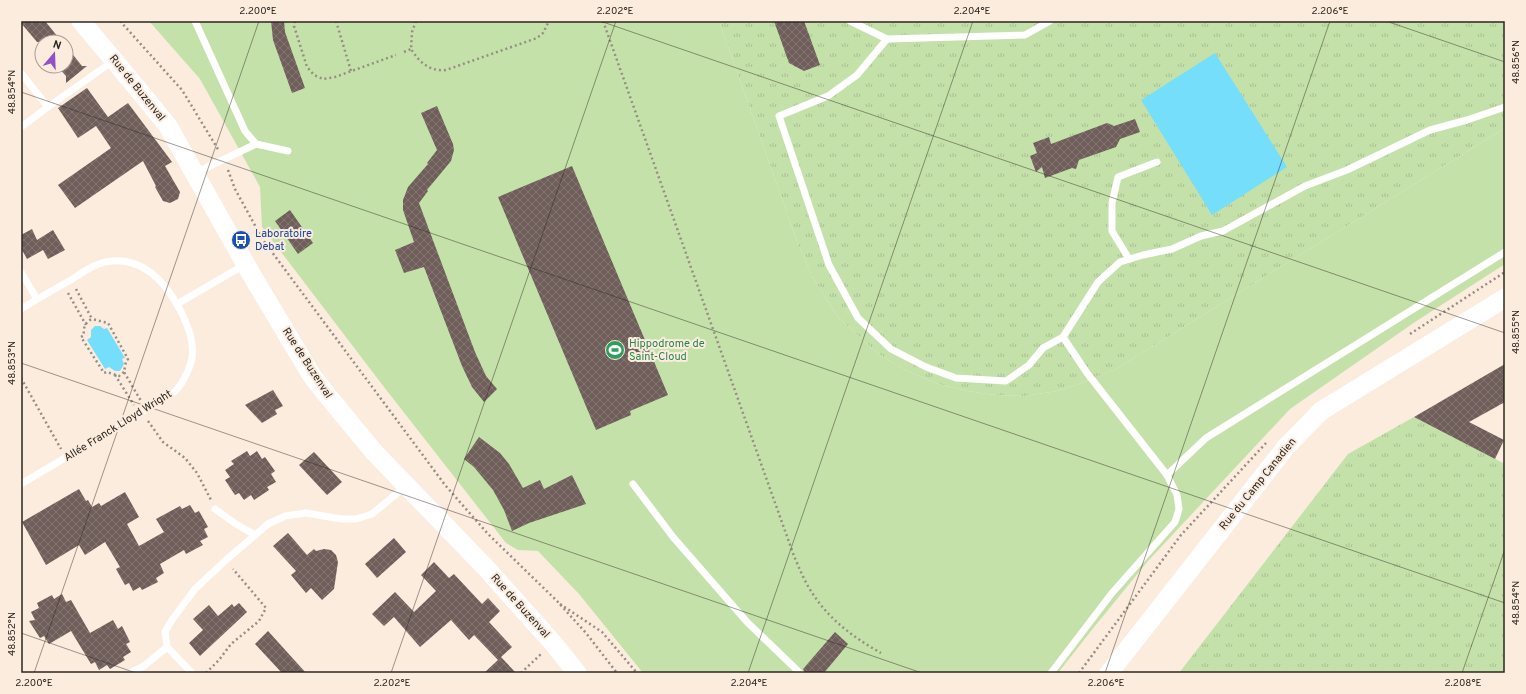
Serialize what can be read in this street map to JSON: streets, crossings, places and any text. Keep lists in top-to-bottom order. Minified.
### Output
{"streets":{"main road":["Rue de Buzenval","Rue du Camp Canadien"],"lane":["Allée Franck Lloyd Wright"]},"places":{"bus stop":["Laboratoire Debat"],"sports":["Hippodrome de Saint-Cloud"]},"north":"top","coordinates":["2.200°E","2.202°E","2.204°E","2.206°E","48.856°N","48.854°N","48.855°N","48.853°N","48.852°N","2.208°E"]}
